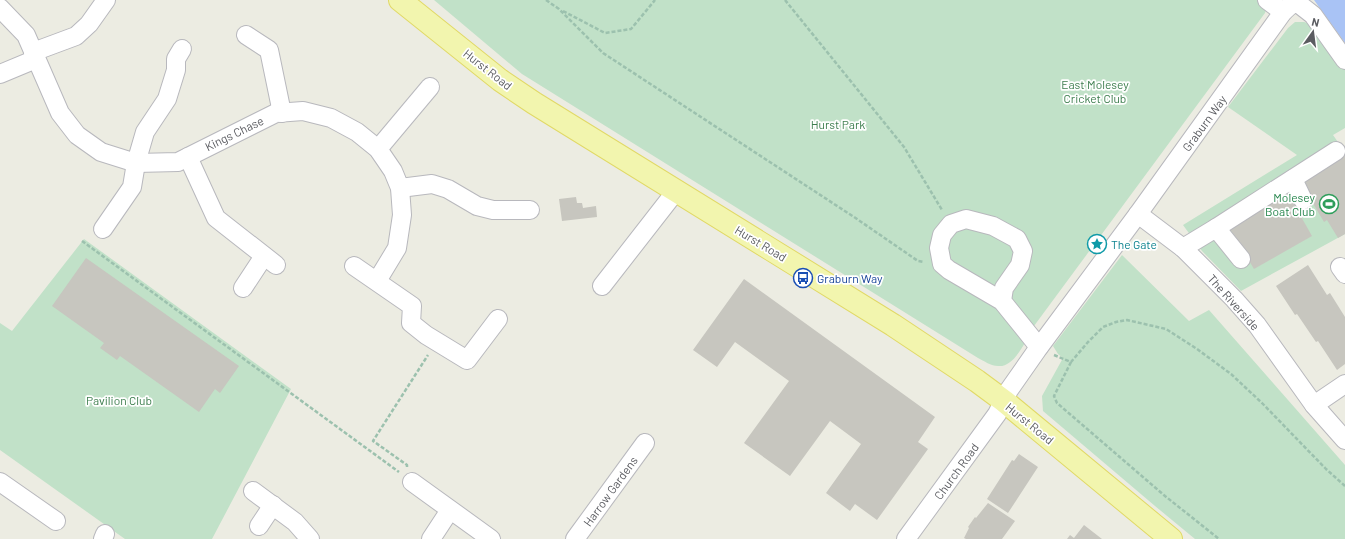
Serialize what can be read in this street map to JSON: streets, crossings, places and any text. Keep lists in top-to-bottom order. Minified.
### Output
{"streets":{"main road":["Hurst Road"],"street":["Graburn Way","Kings Chase","The Riverside","Church Road","Harrow Gardens"]},"crossings":[["Hurst Road","Church Road"],["Graburn Way","The Riverside"]],"parks":["East Molesey Cricket Club","Hurst Park","Pavilion Club"],"places":{"sports":["Molesey Boat Club"],"place":["The Gate"],"bus stop":["Graburn Way"]},"north":"top"}
